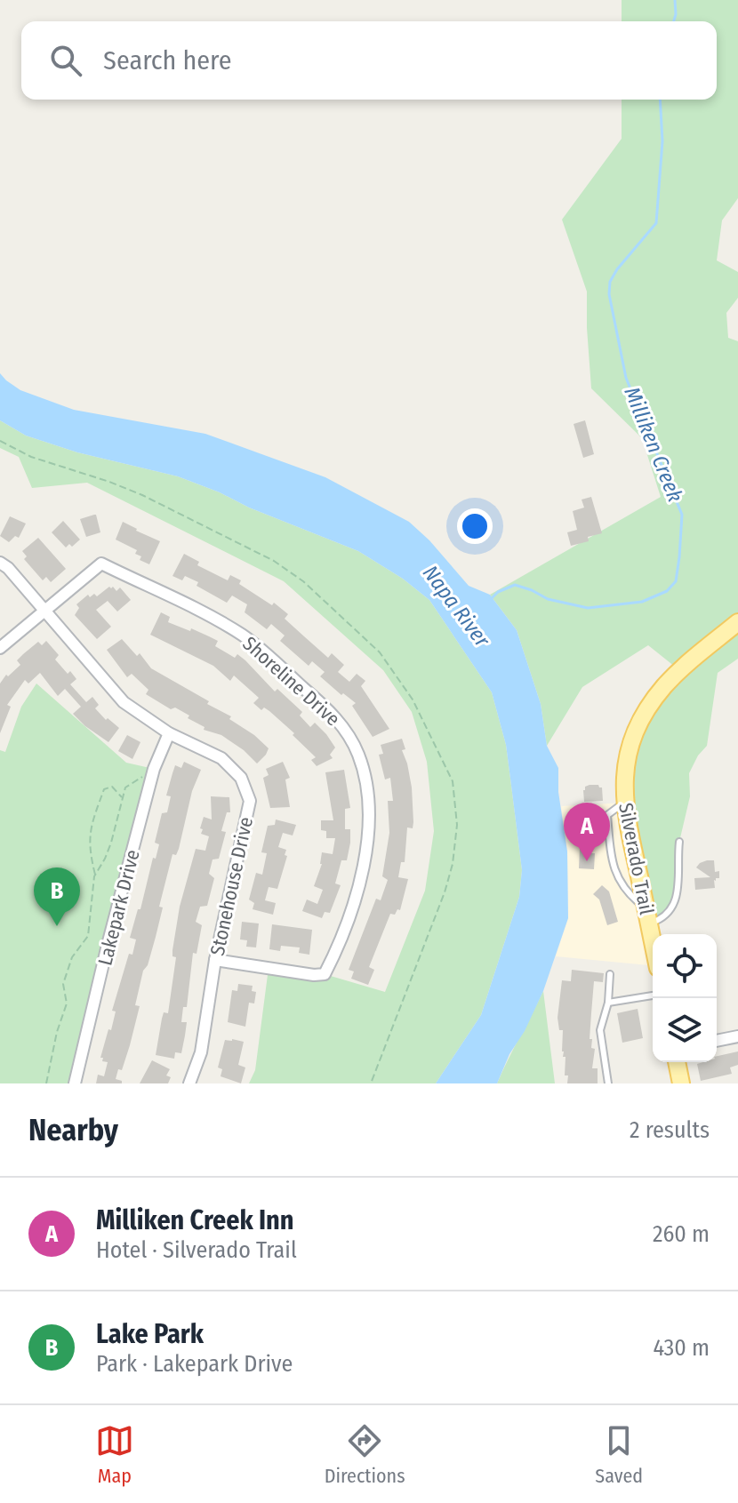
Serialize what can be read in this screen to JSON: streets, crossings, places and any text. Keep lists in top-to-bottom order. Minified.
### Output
{"streets":{"main road":["Silverado Trail"],"street":["Shoreline Drive","Stonehouse Drive","Lakepark Drive"]},"crossings":[["Shoreline Drive","Stonehouse Drive"],["Stonehouse Drive","Lakepark Drive"]],"water":["Milliken Creek","Napa River"],"page":{"search":"Search here","pins":["A","B"],"heading":["Nearby","2 results"],"list":[{"mark":"A","name":"Milliken Creek Inn","note":"Hotel · Silverado Trail","value":"260 m"},{"mark":"B","name":"Lake Park","note":"Park · Lakepark Drive","value":"430 m"}],"nav":["Map","Directions","Saved"]}}
